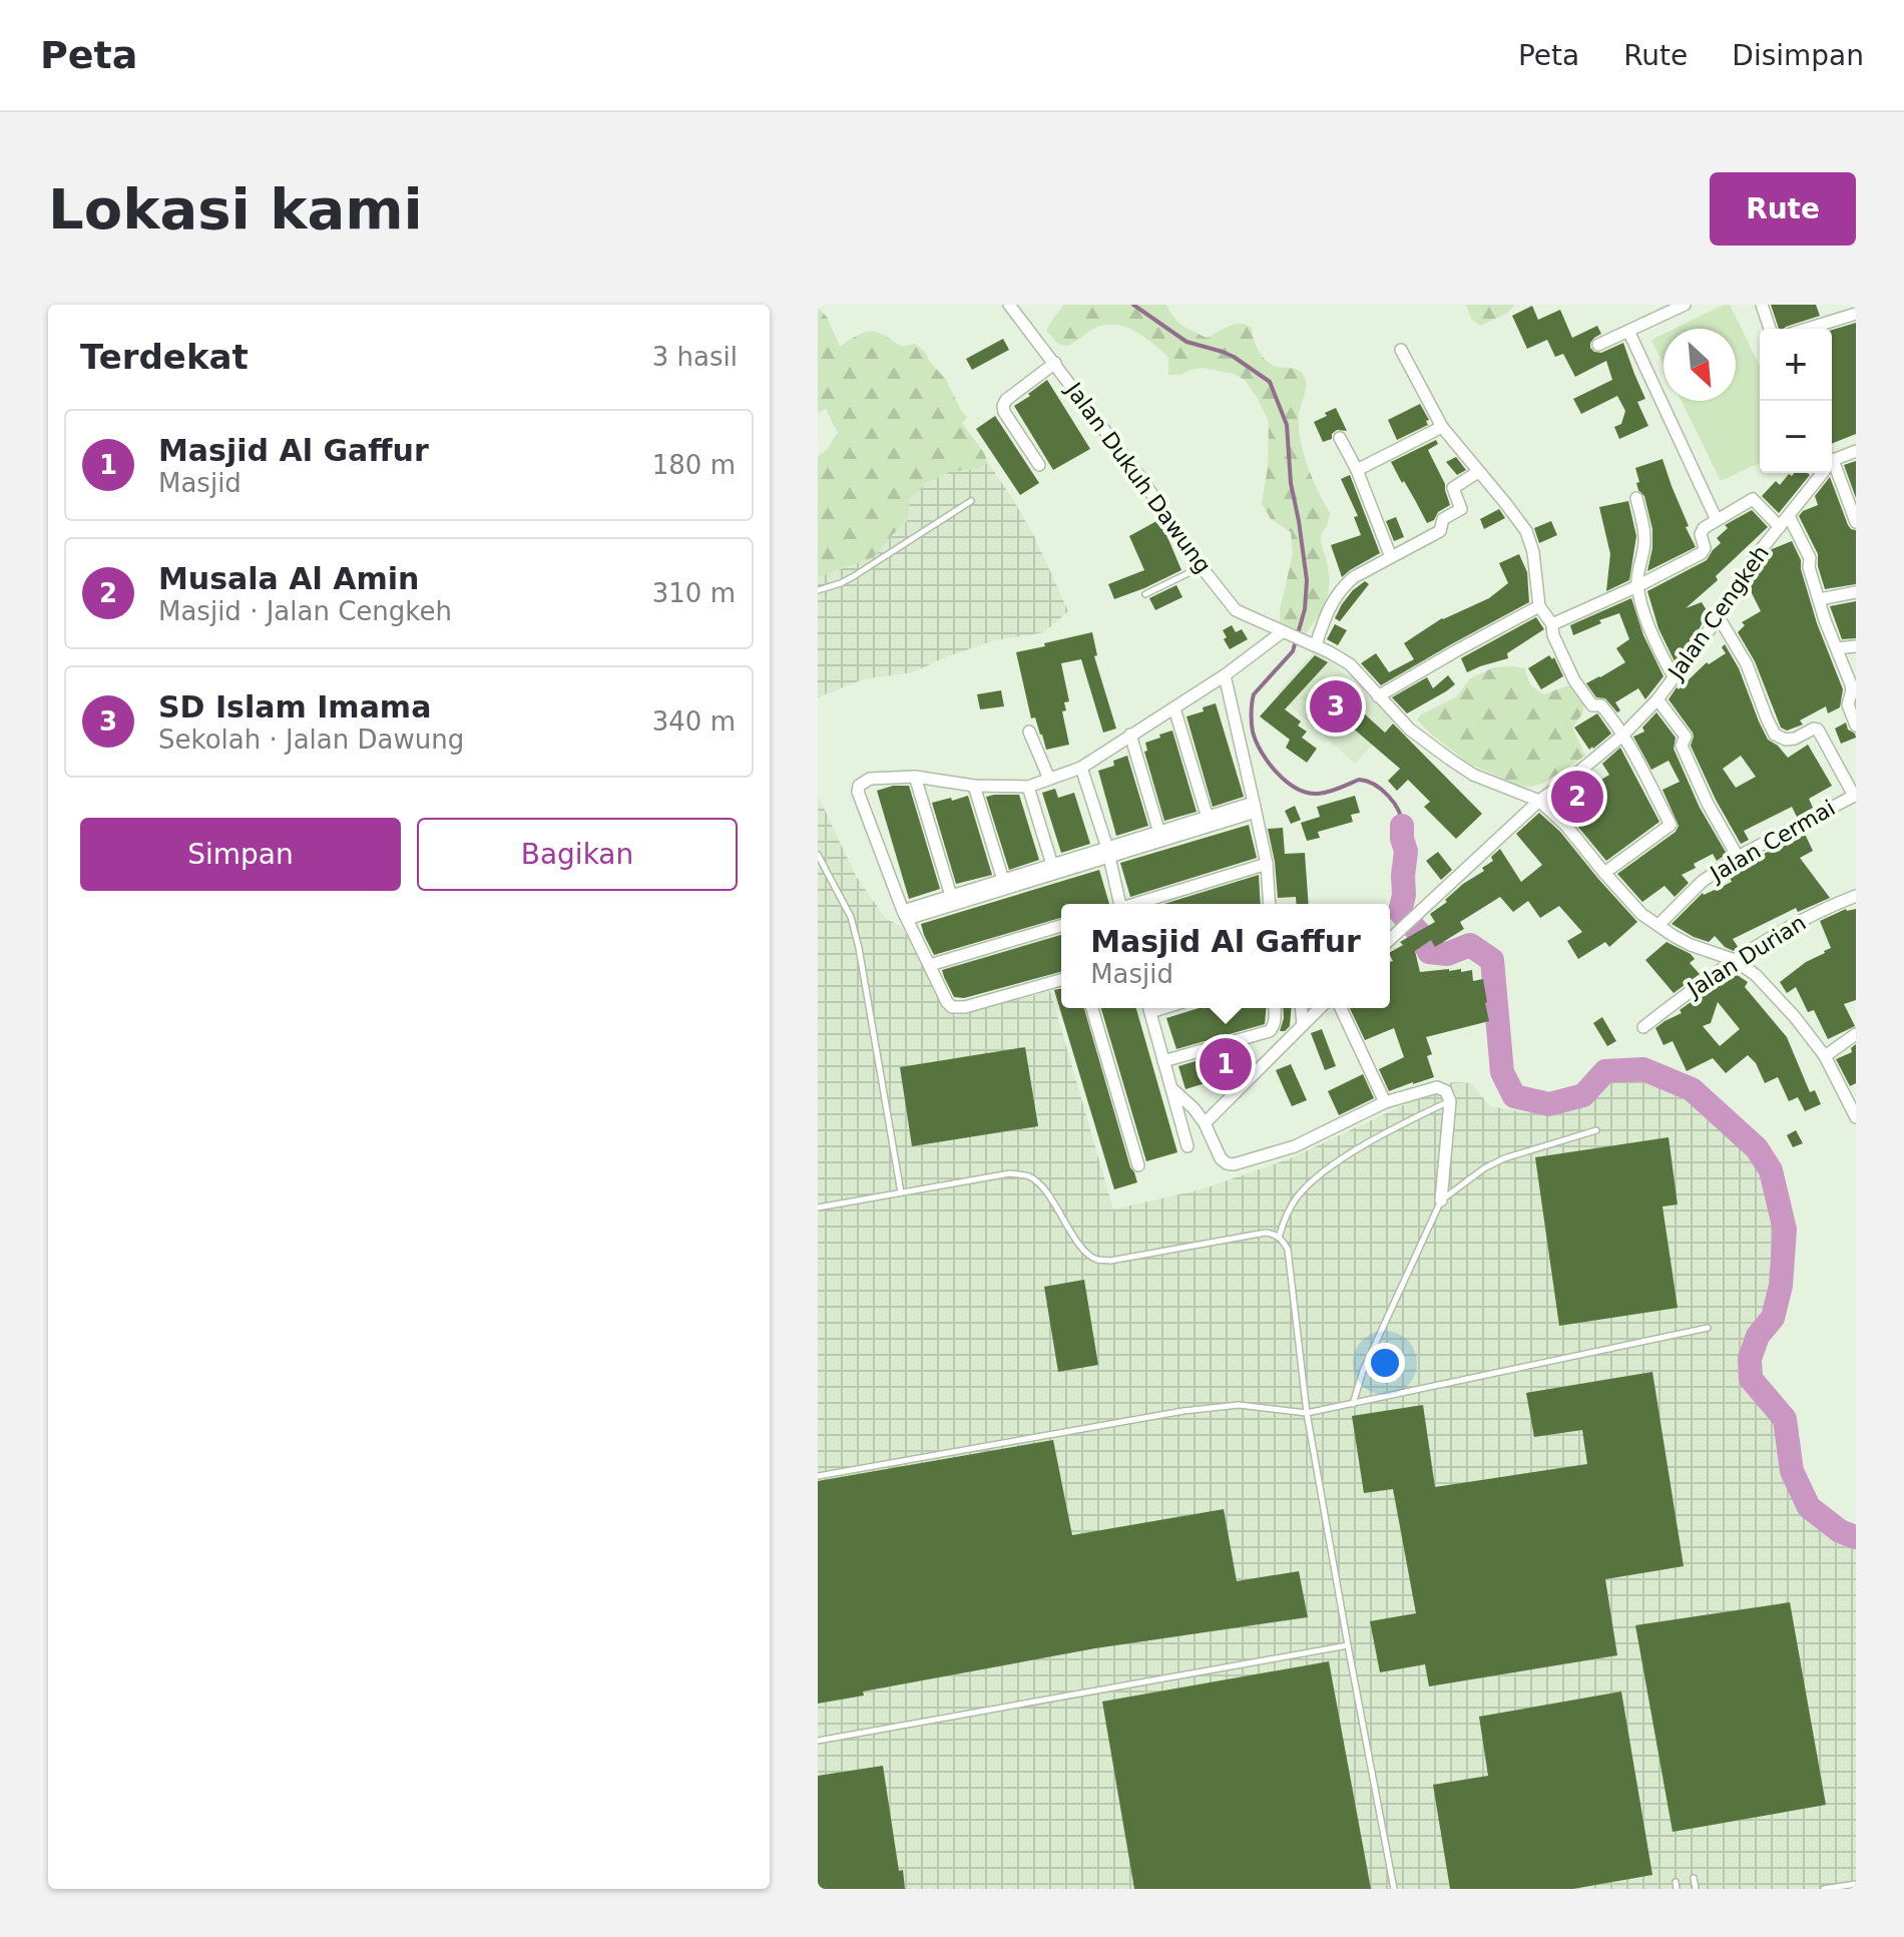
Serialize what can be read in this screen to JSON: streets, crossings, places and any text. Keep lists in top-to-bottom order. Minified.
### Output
{"streets":{"street":["Jalan Dukuh Dawung","Jalan Cengkeh","Jalan Cermai","Jalan Durian"]},"crossings":[["Jalan Dukuh Dawung","Jalan Cengkeh"]],"north":"bottom right","page":{"header":"Peta","nav":["Peta","Rute","Disimpan"],"buttons":["Rute",["Simpan","Bagikan"]],"title":"Lokasi kami","heading":["Terdekat","3 hasil"],"map_buttons":["+","−"],"list":[{"mark":"1","name":"Masjid Al Gaffur","note":"Masjid","value":"180 m"},{"mark":"2","name":"Musala Al Amin","note":"Masjid · Jalan Cengkeh","value":"310 m"},{"mark":"3","name":"SD Islam Imama","note":"Sekolah · Jalan Dawung","value":"340 m"}],"pins":["3","2","1"],"popup":["Masjid Al Gaffur","Masjid"]}}
